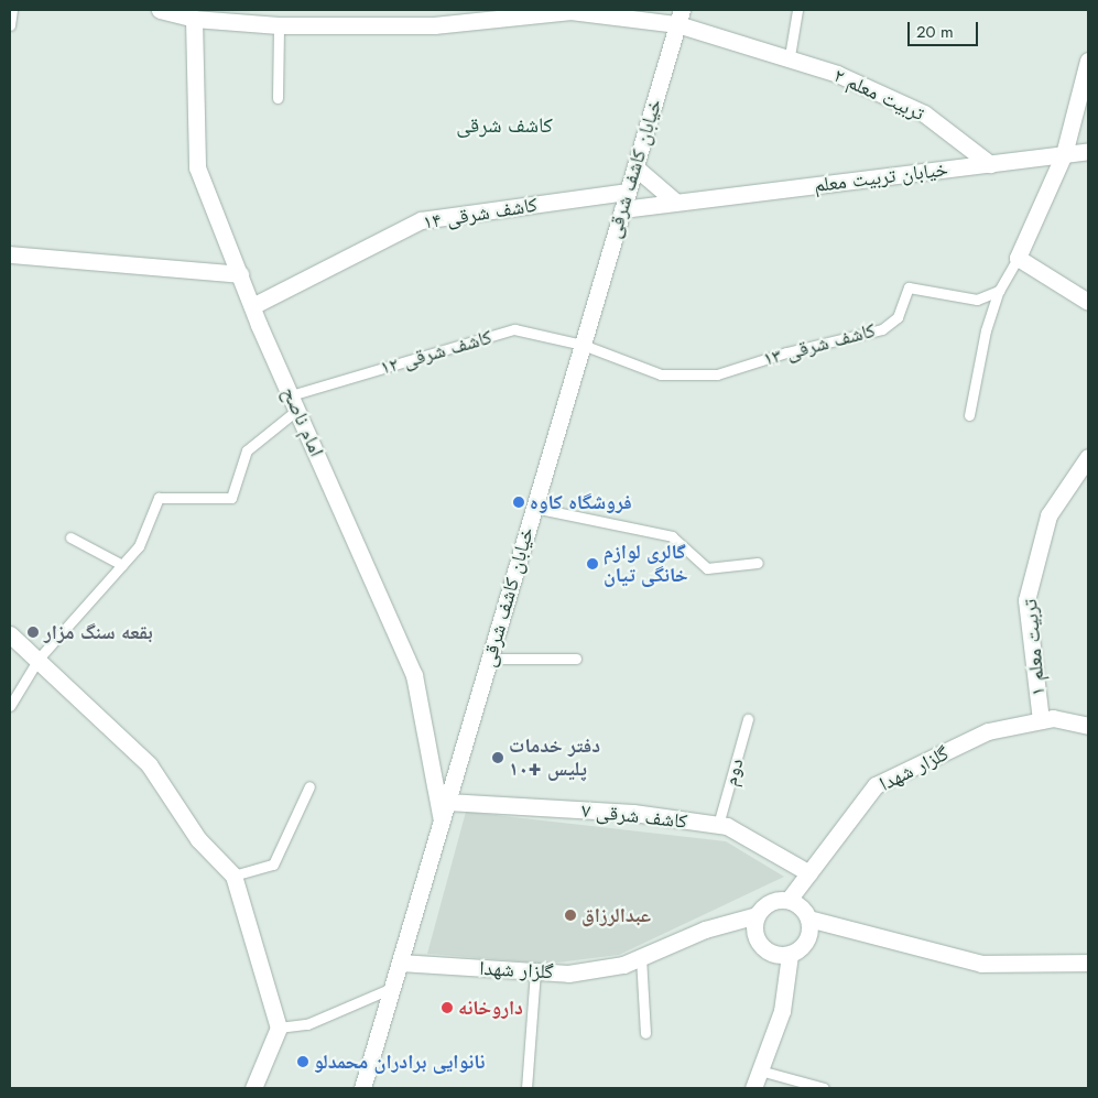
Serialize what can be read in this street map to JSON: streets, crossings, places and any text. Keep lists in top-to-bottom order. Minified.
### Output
{"streets":{"street":["تربیت معلم ۲","خیابان کاشف شرقی","خیابان تربیت معلم","کاشف شرقی ۱۴","امام ناصح","تربیت معلم ۱","گلزار شهدا","کاشف شرقی ۷"],"lane":["کاشف شرقی ۱۳","کاشف شرقی ۱۲","دوم"]},"crossings":[["تربیت معلم ۲","خیابان کاشف شرقی"],["تربیت معلم ۲","خیابان تربیت معلم"],["تربیت معلم ۲","امام ناصح"],["خیابان کاشف شرقی","خیابان تربیت معلم"],["خیابان کاشف شرقی","کاشف شرقی ۱۴"],["خیابان کاشف شرقی","کاشف شرقی ۱۳"],["خیابان کاشف شرقی","کاشف شرقی ۱۲"],["خیابان کاشف شرقی","امام ناصح"],["خیابان کاشف شرقی","گلزار شهدا"],["خیابان کاشف شرقی","کاشف شرقی ۷"],["کاشف شرقی ۱۴","امام ناصح"],["کاشف شرقی ۱۳","کاشف شرقی ۱۲"],["کاشف شرقی ۱۲","امام ناصح"],["تربیت معلم ۱","گلزار شهدا"],["گلزار شهدا","کاشف شرقی ۷"],["دوم","کاشف شرقی ۷"]],"districts":["کاشف شرقی"],"places":["فروشگاه کاوه","گالری لوازم خانگی تیان","بقعه سنگ مزار","دفتر خدمات پلیس +۱۰","عبدالرزاق","داروخانه","نانوایی برادران محمدلو"],"scale_bar":"20 m"}
